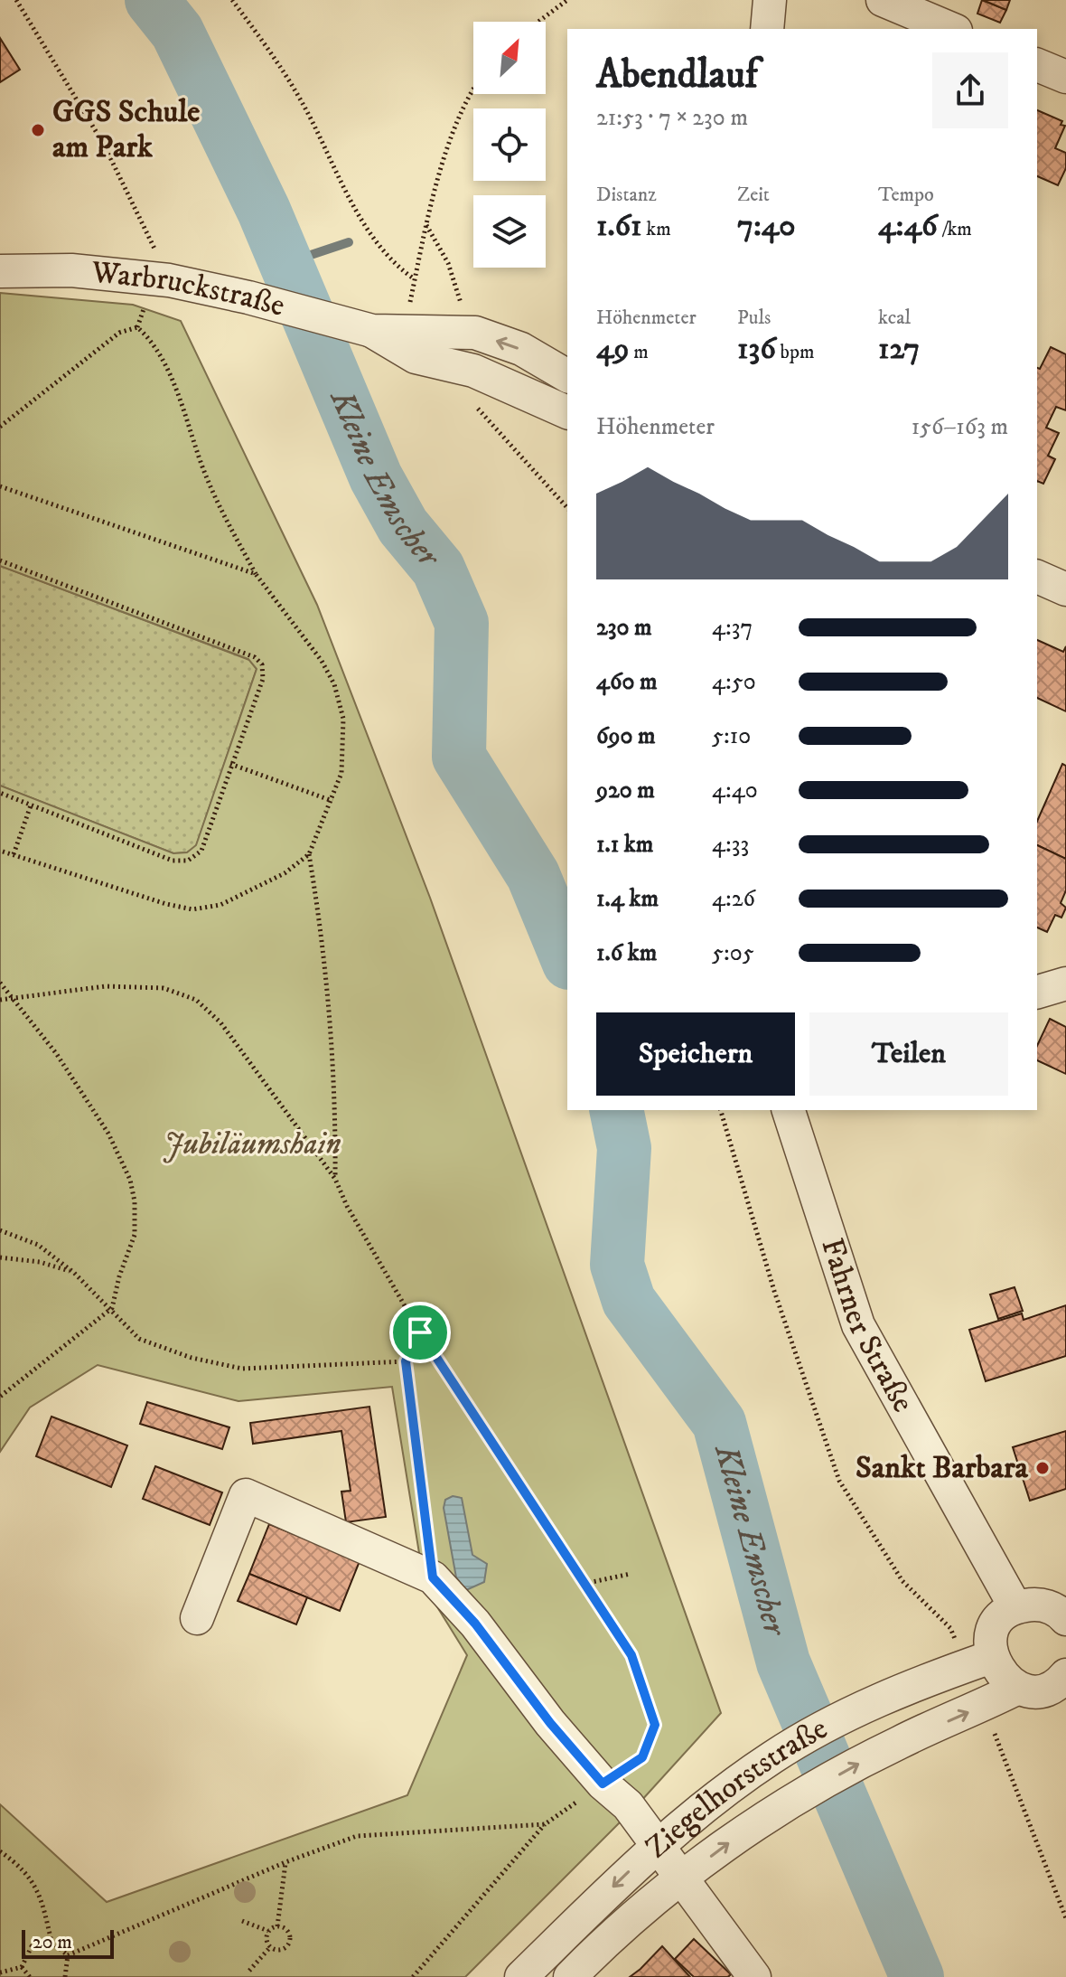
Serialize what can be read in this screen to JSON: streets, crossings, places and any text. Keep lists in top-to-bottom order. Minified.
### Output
{"streets":{"street":["Warbruckstraße","Fahrner Straße","Ziegelhorststraße"]},"water":["Kleine Emscher"],"parks":["Jubiläumshain"],"places":["GGS Schule am Park","Sankt Barbara"],"scale_bar":"20 m","north":"top right","page":{"heading":["Abendlauf","21:53 · 7 × 230 m"],"stats":[["Distanz","1.61 km"],["Zeit","7:40"],["Tempo","4:46 /km"],["Höhenmeter","49 m"],["Puls","136 bpm"],["kcal","127"]],"chart":["Höhenmeter","156–163 m"],"list":[{"name":"230 m","note":"4:37"},{"name":"460 m","note":"4:50"},{"name":"690 m","note":"5:10"},{"name":"920 m","note":"4:40"},{"name":"1.1 km","note":"4:33"},{"name":"1.4 km","note":"4:26"},{"name":"1.6 km","note":"5:05"}],"buttons":["Speichern","Teilen"],"scale":"20 m"}}
